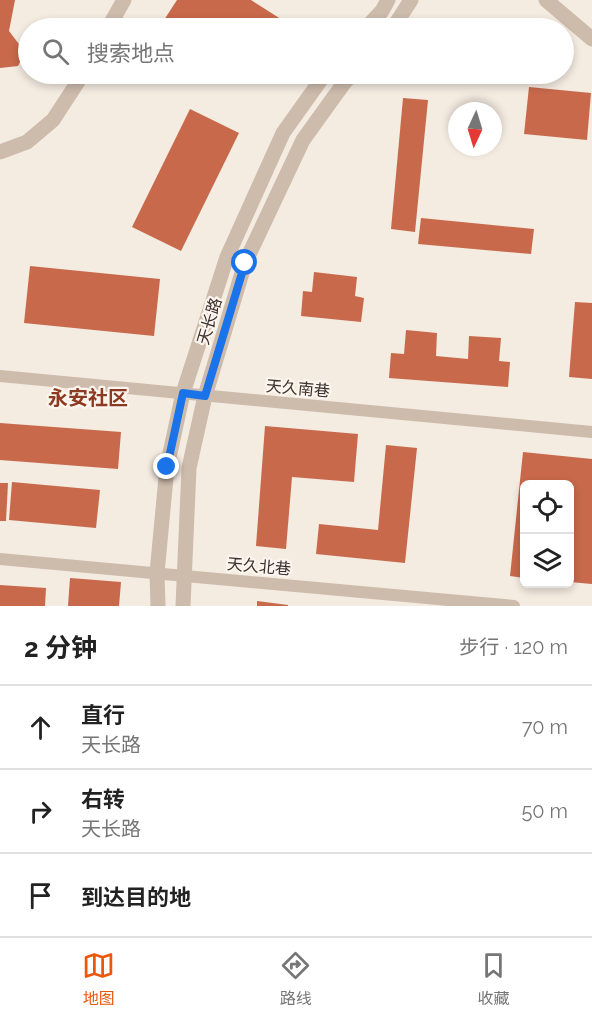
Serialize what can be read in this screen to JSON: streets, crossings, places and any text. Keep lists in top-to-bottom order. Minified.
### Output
{"streets":{"street":["天长路","天久南巷","天久北巷"]},"crossings":[["天长路","天久南巷"],["天长路","天久北巷"]],"districts":["永安社区"],"north":"bottom","page":{"search":"搜索地点","heading":["2 分钟","步行 · 120 m"],"list":[["直行","天长路","70 m"],["右转","天长路","50 m"],"到达目的地"],"nav":["地图","路线","收藏"]}}
